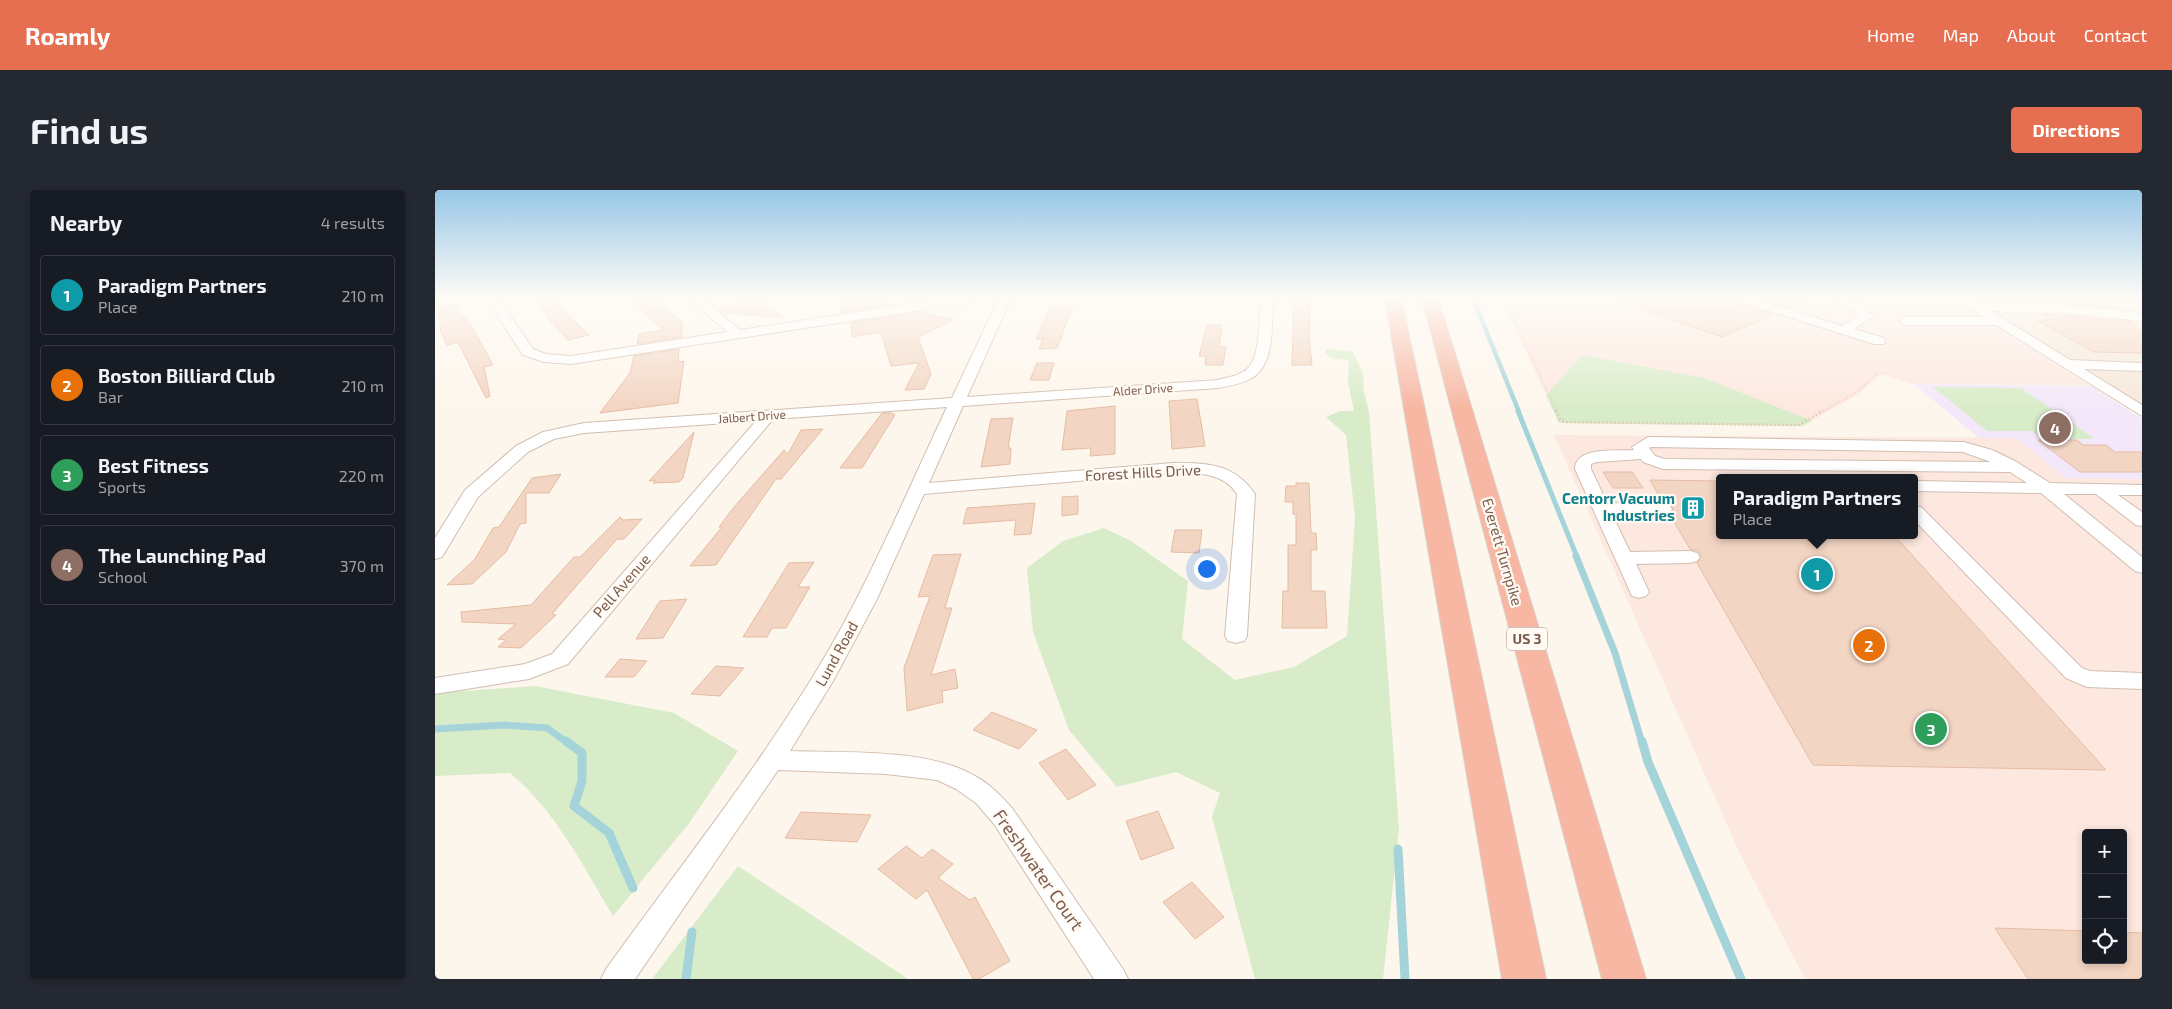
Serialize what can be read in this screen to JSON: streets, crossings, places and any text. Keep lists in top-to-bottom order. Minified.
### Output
{"streets":{"highway":["Everett Turnpike","US 3"],"street":["Alder Drive","Jalbert Drive","Forest Hills Drive","Pell Avenue","Lund Road","Freshwater Court"]},"crossings":[["Alder Drive","Jalbert Drive"],["Alder Drive","Lund Road"],["Jalbert Drive","Pell Avenue"],["Jalbert Drive","Lund Road"],["Forest Hills Drive","Lund Road"],["Lund Road","Freshwater Court"]],"places":{"building":["Centorr Vacuum Industries"]},"page":{"header":"Roamly","nav":["Home","Map","About","Contact"],"buttons":"Directions","title":"Find us","heading":["Nearby","4 results"],"list":[{"mark":"1","name":"Paradigm Partners","note":"Place","value":"210 m"},{"mark":"2","name":"Boston Billiard Club","note":"Bar","value":"210 m"},{"mark":"3","name":"Best Fitness","note":"Sports","value":"220 m"},{"mark":"4","name":"The Launching Pad","note":"School","value":"370 m"}],"pins":["4","1","2","3"],"popup":["Paradigm Partners","Place"],"map_buttons":["+","−"]}}
